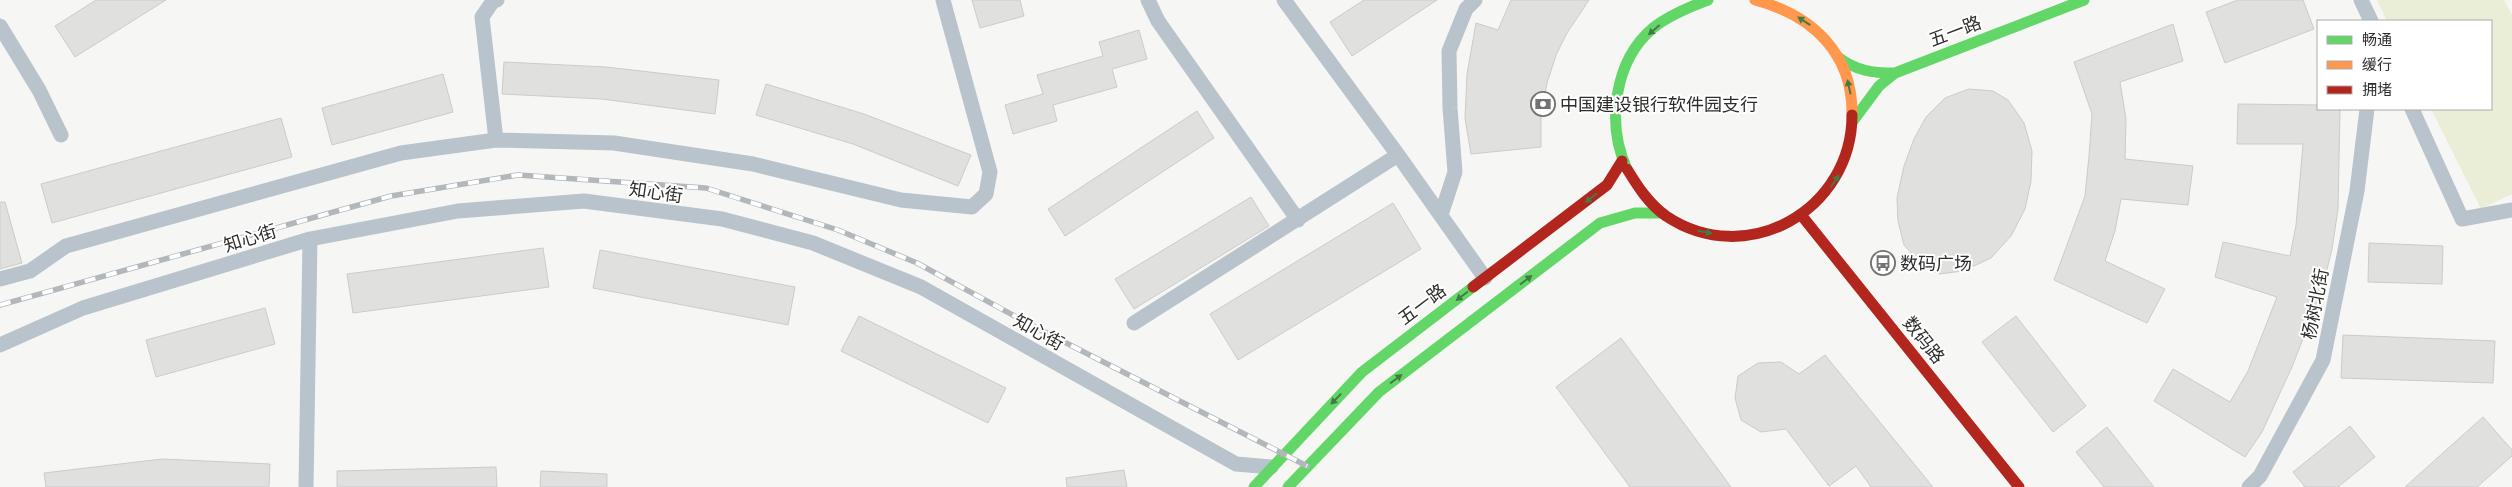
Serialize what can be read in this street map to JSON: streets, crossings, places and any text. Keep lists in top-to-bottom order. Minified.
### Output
{"streets":{"main road":["五一路","数码路"],"street":["知心街","杨树北街"]},"crossings":[["五一路","知心街"]],"places":{"bank":["中国建设银行软件园支行"],"bus stop":["数码广场"]},"legend":["畅通","缓行","拥堵"]}
